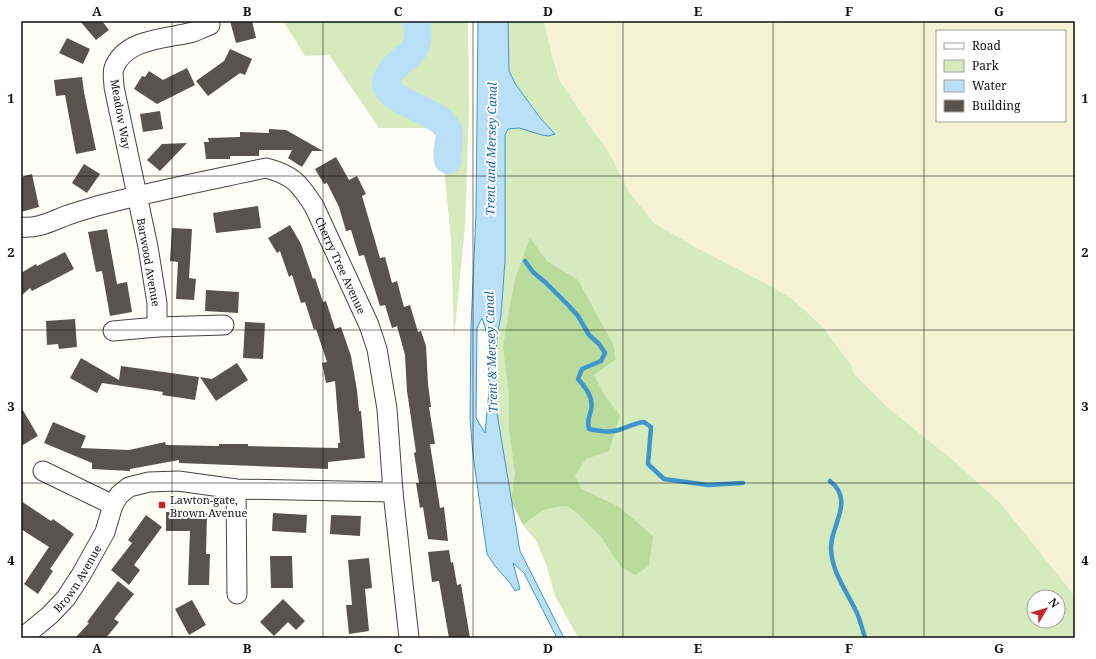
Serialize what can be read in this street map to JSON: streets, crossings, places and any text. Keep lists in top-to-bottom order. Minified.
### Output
{"streets":{"street":["Meadow Way","Barwood Avenue","Cherry Tree Avenue","Brown Avenue"]},"crossings":[["Meadow Way","Barwood Avenue"],["Meadow Way","Cherry Tree Avenue"],["Barwood Avenue","Cherry Tree Avenue"],["Cherry Tree Avenue","Brown Avenue"]],"water":["Trent and Mersey Canal","Trent & Mersey Canal"],"places":{"transit":["Lawton-gate, Brown Avenue"]},"legend":["Road","Park","Water","Building"],"north":"top right","grid":{"columns":["A","B","C","D","E","F","G"],"rows":["1","2","3","4"]}}
